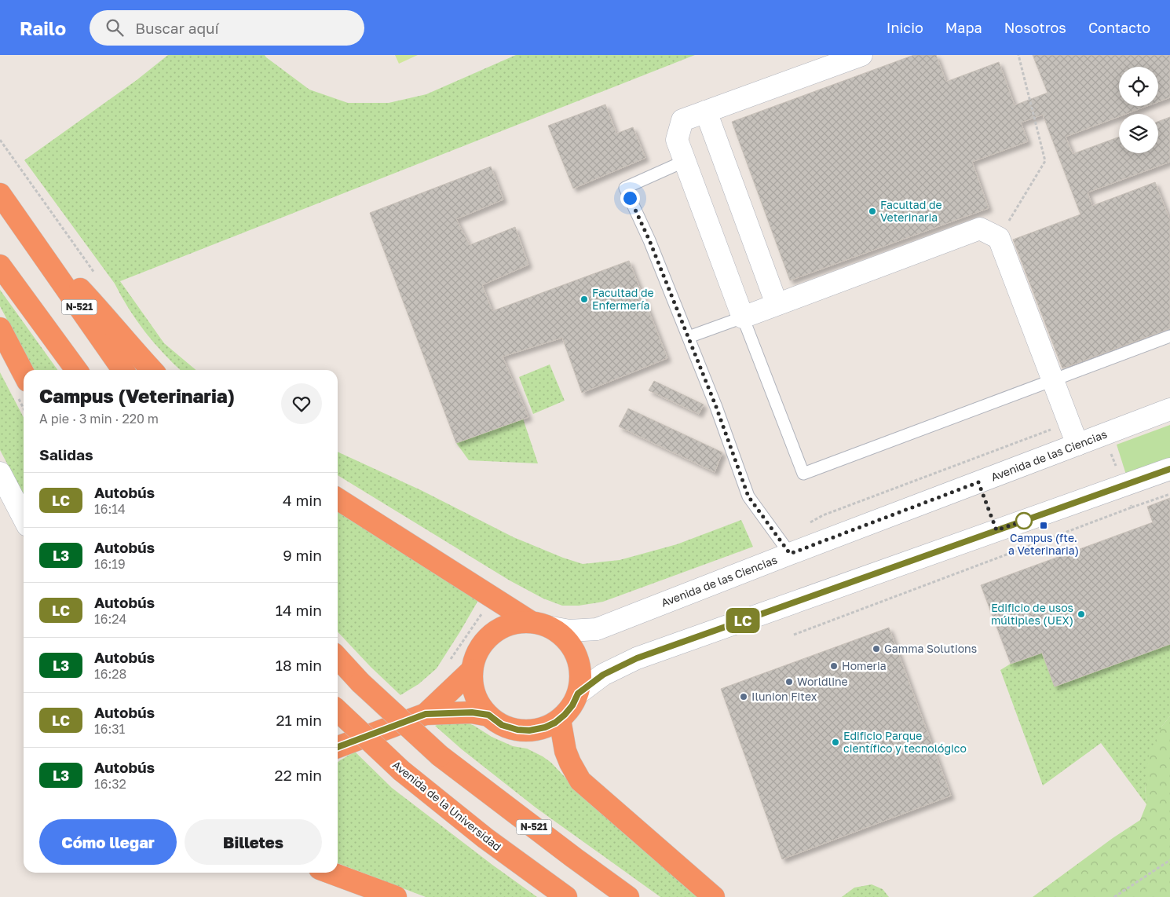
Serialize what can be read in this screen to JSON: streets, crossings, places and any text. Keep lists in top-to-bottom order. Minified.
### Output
{"streets":{"highway":["N-521","Avenida de la Universidad"],"main road":["Avenida de las Ciencias"]},"places":{"other":["Facultad de Veterinaria","Facultad de Enfermería","Edificio de usos múltiples (UEX)","Gamma Solutions","Homeria","Worldline","Ilunion Fitex","Edificio Parque científico y tecnológico"],"transit":["Campus (fte. a Veterinaria)"]},"lines":["bus line LC"],"page":{"header":"Railo","search":"Buscar aquí","nav":["Inicio","Mapa","Nosotros","Contacto"],"on_map":"LC","heading":[["Campus (Veterinaria)","A pie · 3 min · 220 m"],"Salidas"],"list":[{"mark":"LC","name":"Autobús","note":"16:14","value":"4 min"},{"mark":"L3","name":"Autobús","note":"16:19","value":"9 min"},{"mark":"LC","name":"Autobús","note":"16:24","value":"14 min"},{"mark":"L3","name":"Autobús","note":"16:28","value":"18 min"},{"mark":"LC","name":"Autobús","note":"16:31","value":"21 min"},{"mark":"L3","name":"Autobús","note":"16:32","value":"22 min"}],"buttons":["Cómo llegar","Billetes"]}}
